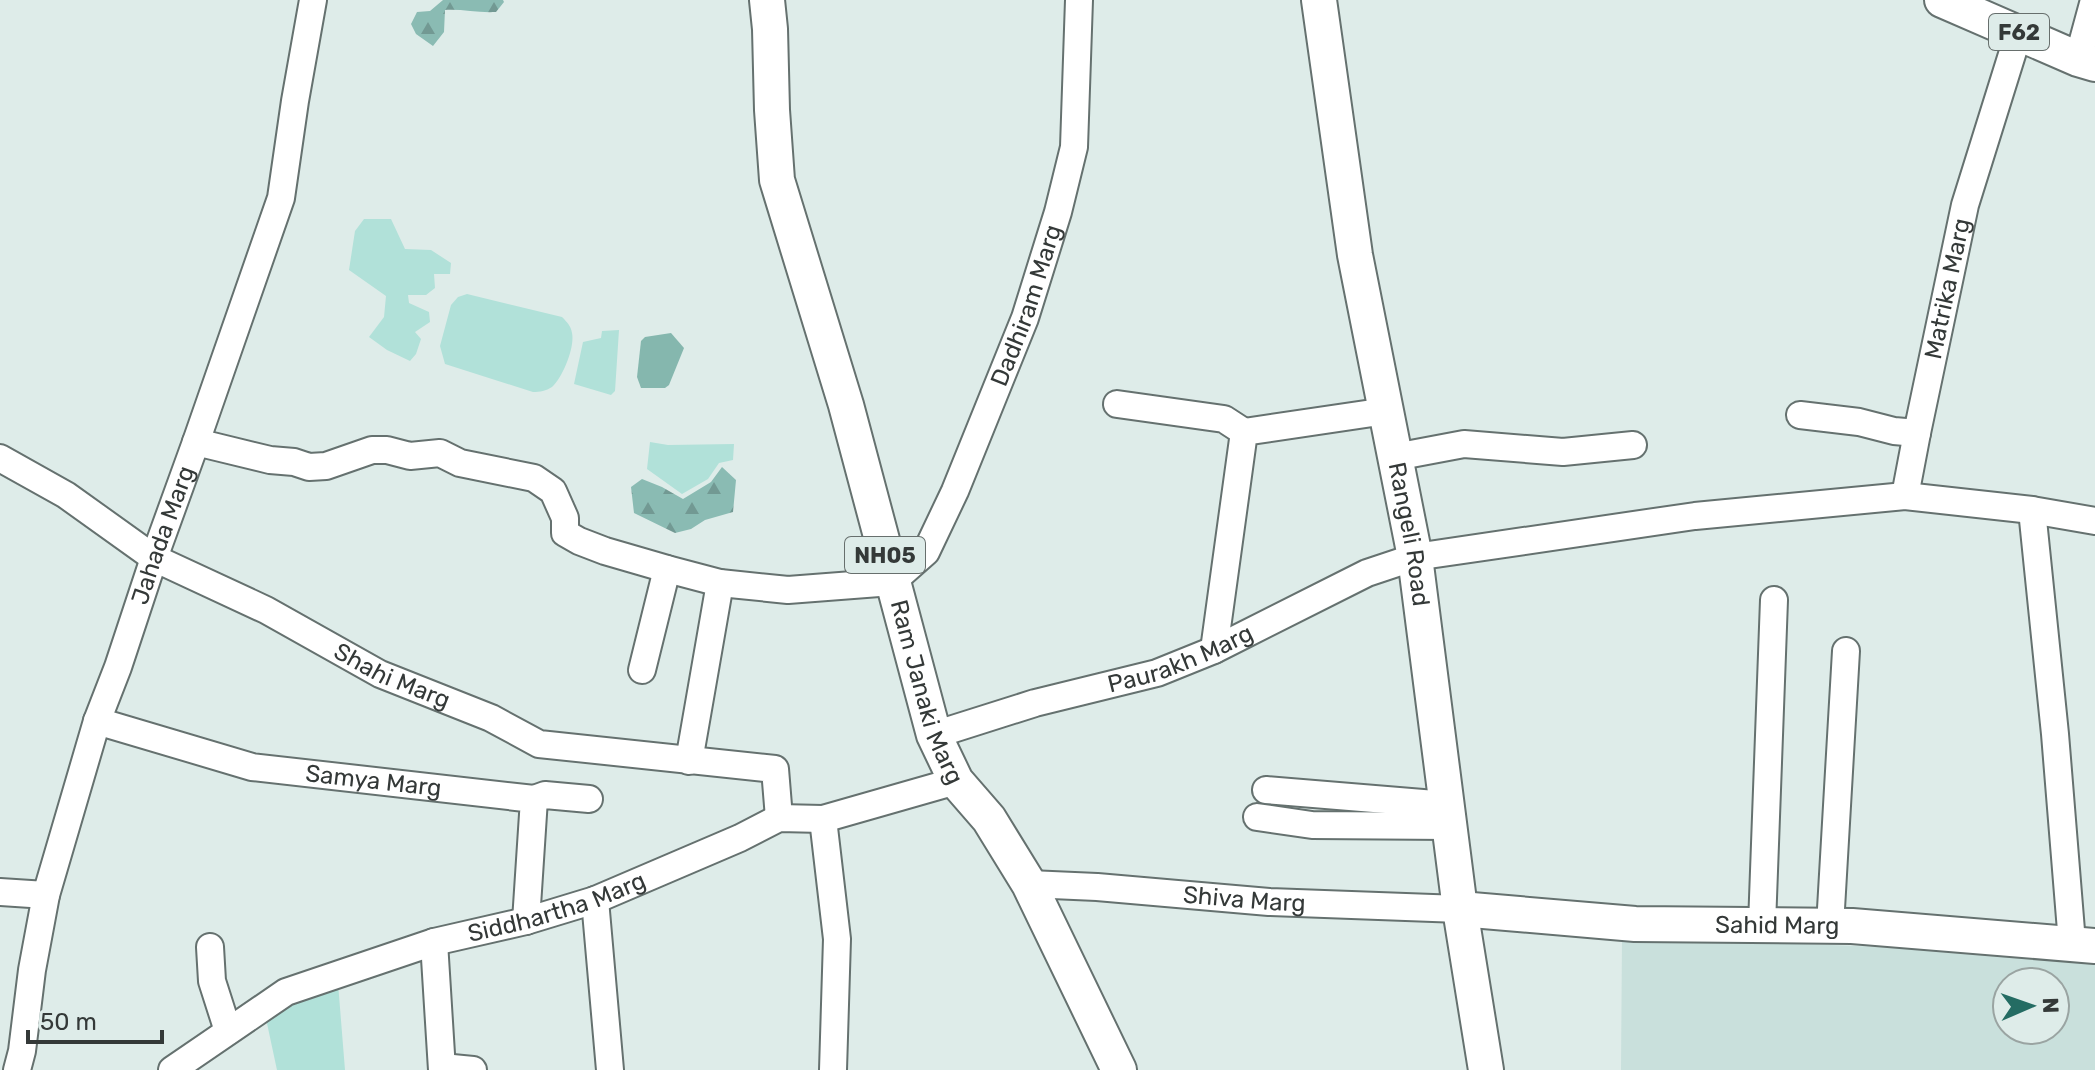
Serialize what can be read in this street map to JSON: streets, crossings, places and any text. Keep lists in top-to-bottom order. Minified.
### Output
{"streets":{"main road":["F62","Rangeli Road","NH05","Ram Janaki Marg","Sahid Marg"],"street":["Matrika Marg","Dadhiram Marg","Jahada Marg","Paurakh Marg","Shahi Marg","Samya Marg","Shiva Marg","Siddhartha Marg"]},"crossings":[["F62","Matrika Marg"],["Matrika Marg","Paurakh Marg"],["Dadhiram Marg","Ram Janaki Marg"],["Rangeli Road","Paurakh Marg"],["Rangeli Road","Shiva Marg"],["Rangeli Road","Sahid Marg"],["Jahada Marg","Shahi Marg"],["Jahada Marg","Samya Marg"],["Paurakh Marg","Ram Janaki Marg"],["Shahi Marg","Siddhartha Marg"],["Ram Janaki Marg","Shiva Marg"],["Ram Janaki Marg","Siddhartha Marg"],["Shiva Marg","Sahid Marg"]],"scale_bar":"50 m","north":"right"}
